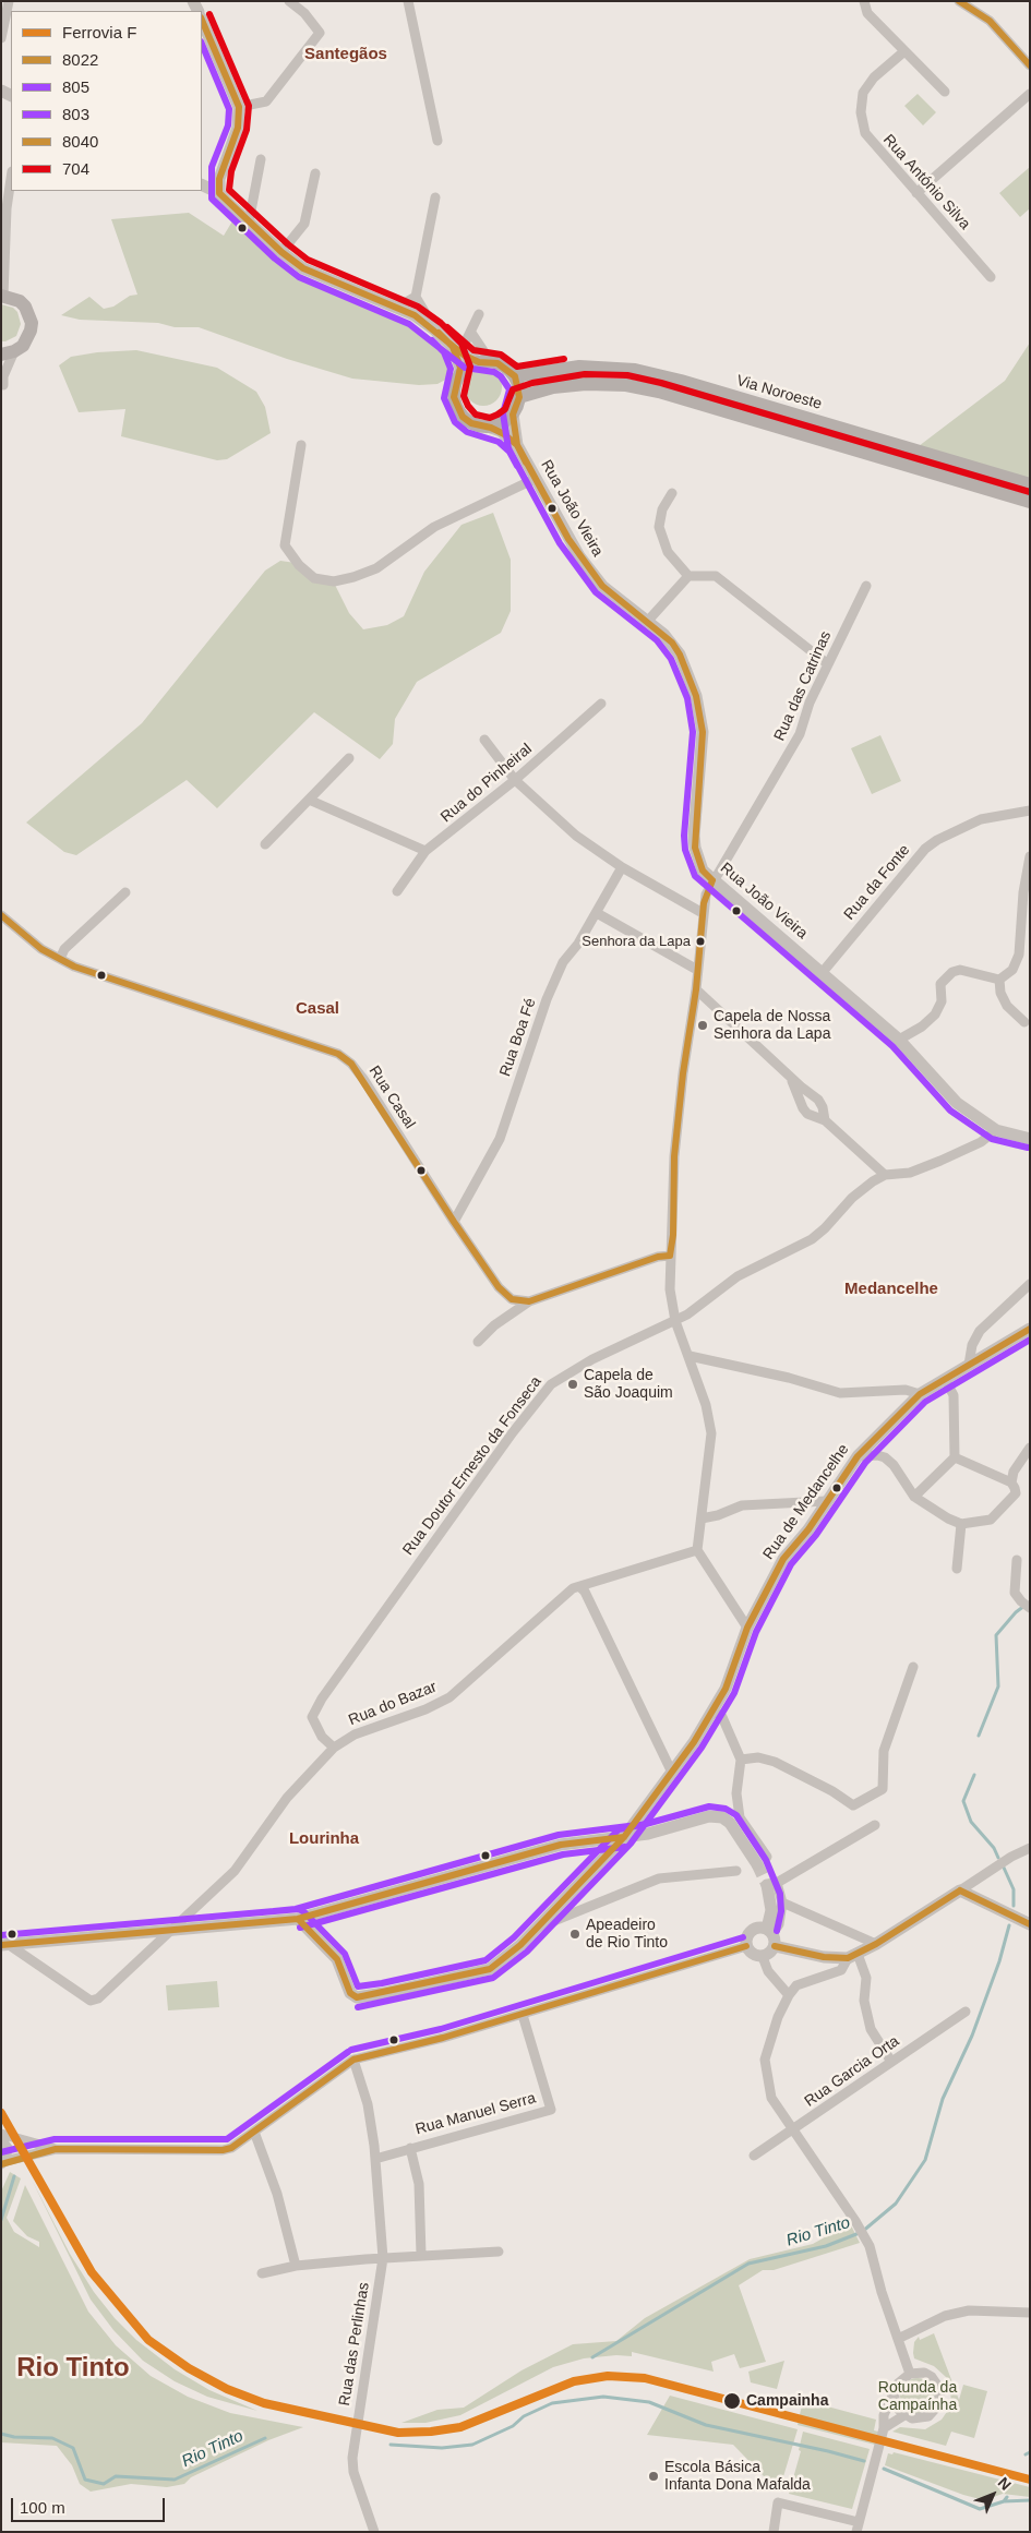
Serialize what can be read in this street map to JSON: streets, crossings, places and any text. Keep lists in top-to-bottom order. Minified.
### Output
{"streets":{"main road":["Via Noroeste"],"street":["Rua António Silva","Rua João Vieira","Rua das Catrinas","Rua do Pinheiral","Rua da Fonte","Rua Boa Fé","Rua Casal","Rua Doutor Ernesto da Fonseca","Rua de Medancelhe","Rua do Bazar","Rua Garcia Orta","Rua Manuel Serra","Rua das Perlinhas"]},"crossings":[["Via Noroeste","Rua João Vieira"],["Rua João Vieira","Rua das Catrinas"],["Rua João Vieira","Rua da Fonte"],["Rua João Vieira","Rua Doutor Ernesto da Fonseca"],["Rua das Catrinas","Rua Doutor Ernesto da Fonseca"],["Rua das Catrinas","Rua do Bazar"],["Rua Boa Fé","Rua Casal"],["Rua Doutor Ernesto da Fonseca","Rua do Bazar"],["Rua Manuel Serra","Rua das Perlinhas"]],"districts":["Santegãos","Casal","Medancelhe","Lourinha","Rio Tinto"],"water":["Rio Tinto"],"parks":["Rotunda da Campaínha"],"places":["Senhora da Lapa","Capela de Nossa Senhora da Lapa","Capela de São Joaquim","Apeadeiro de Rio Tinto","Campainha","Escola Básica Infanta Dona Mafalda"],"lines":["transit line 8040","transit line 704","transit line 8022","transit line 805","transit line 803","rail line F"],"legend":["Ferrovia F","8022","805","803","8040","704"],"scale_bar":"100 m","north":"top right"}
